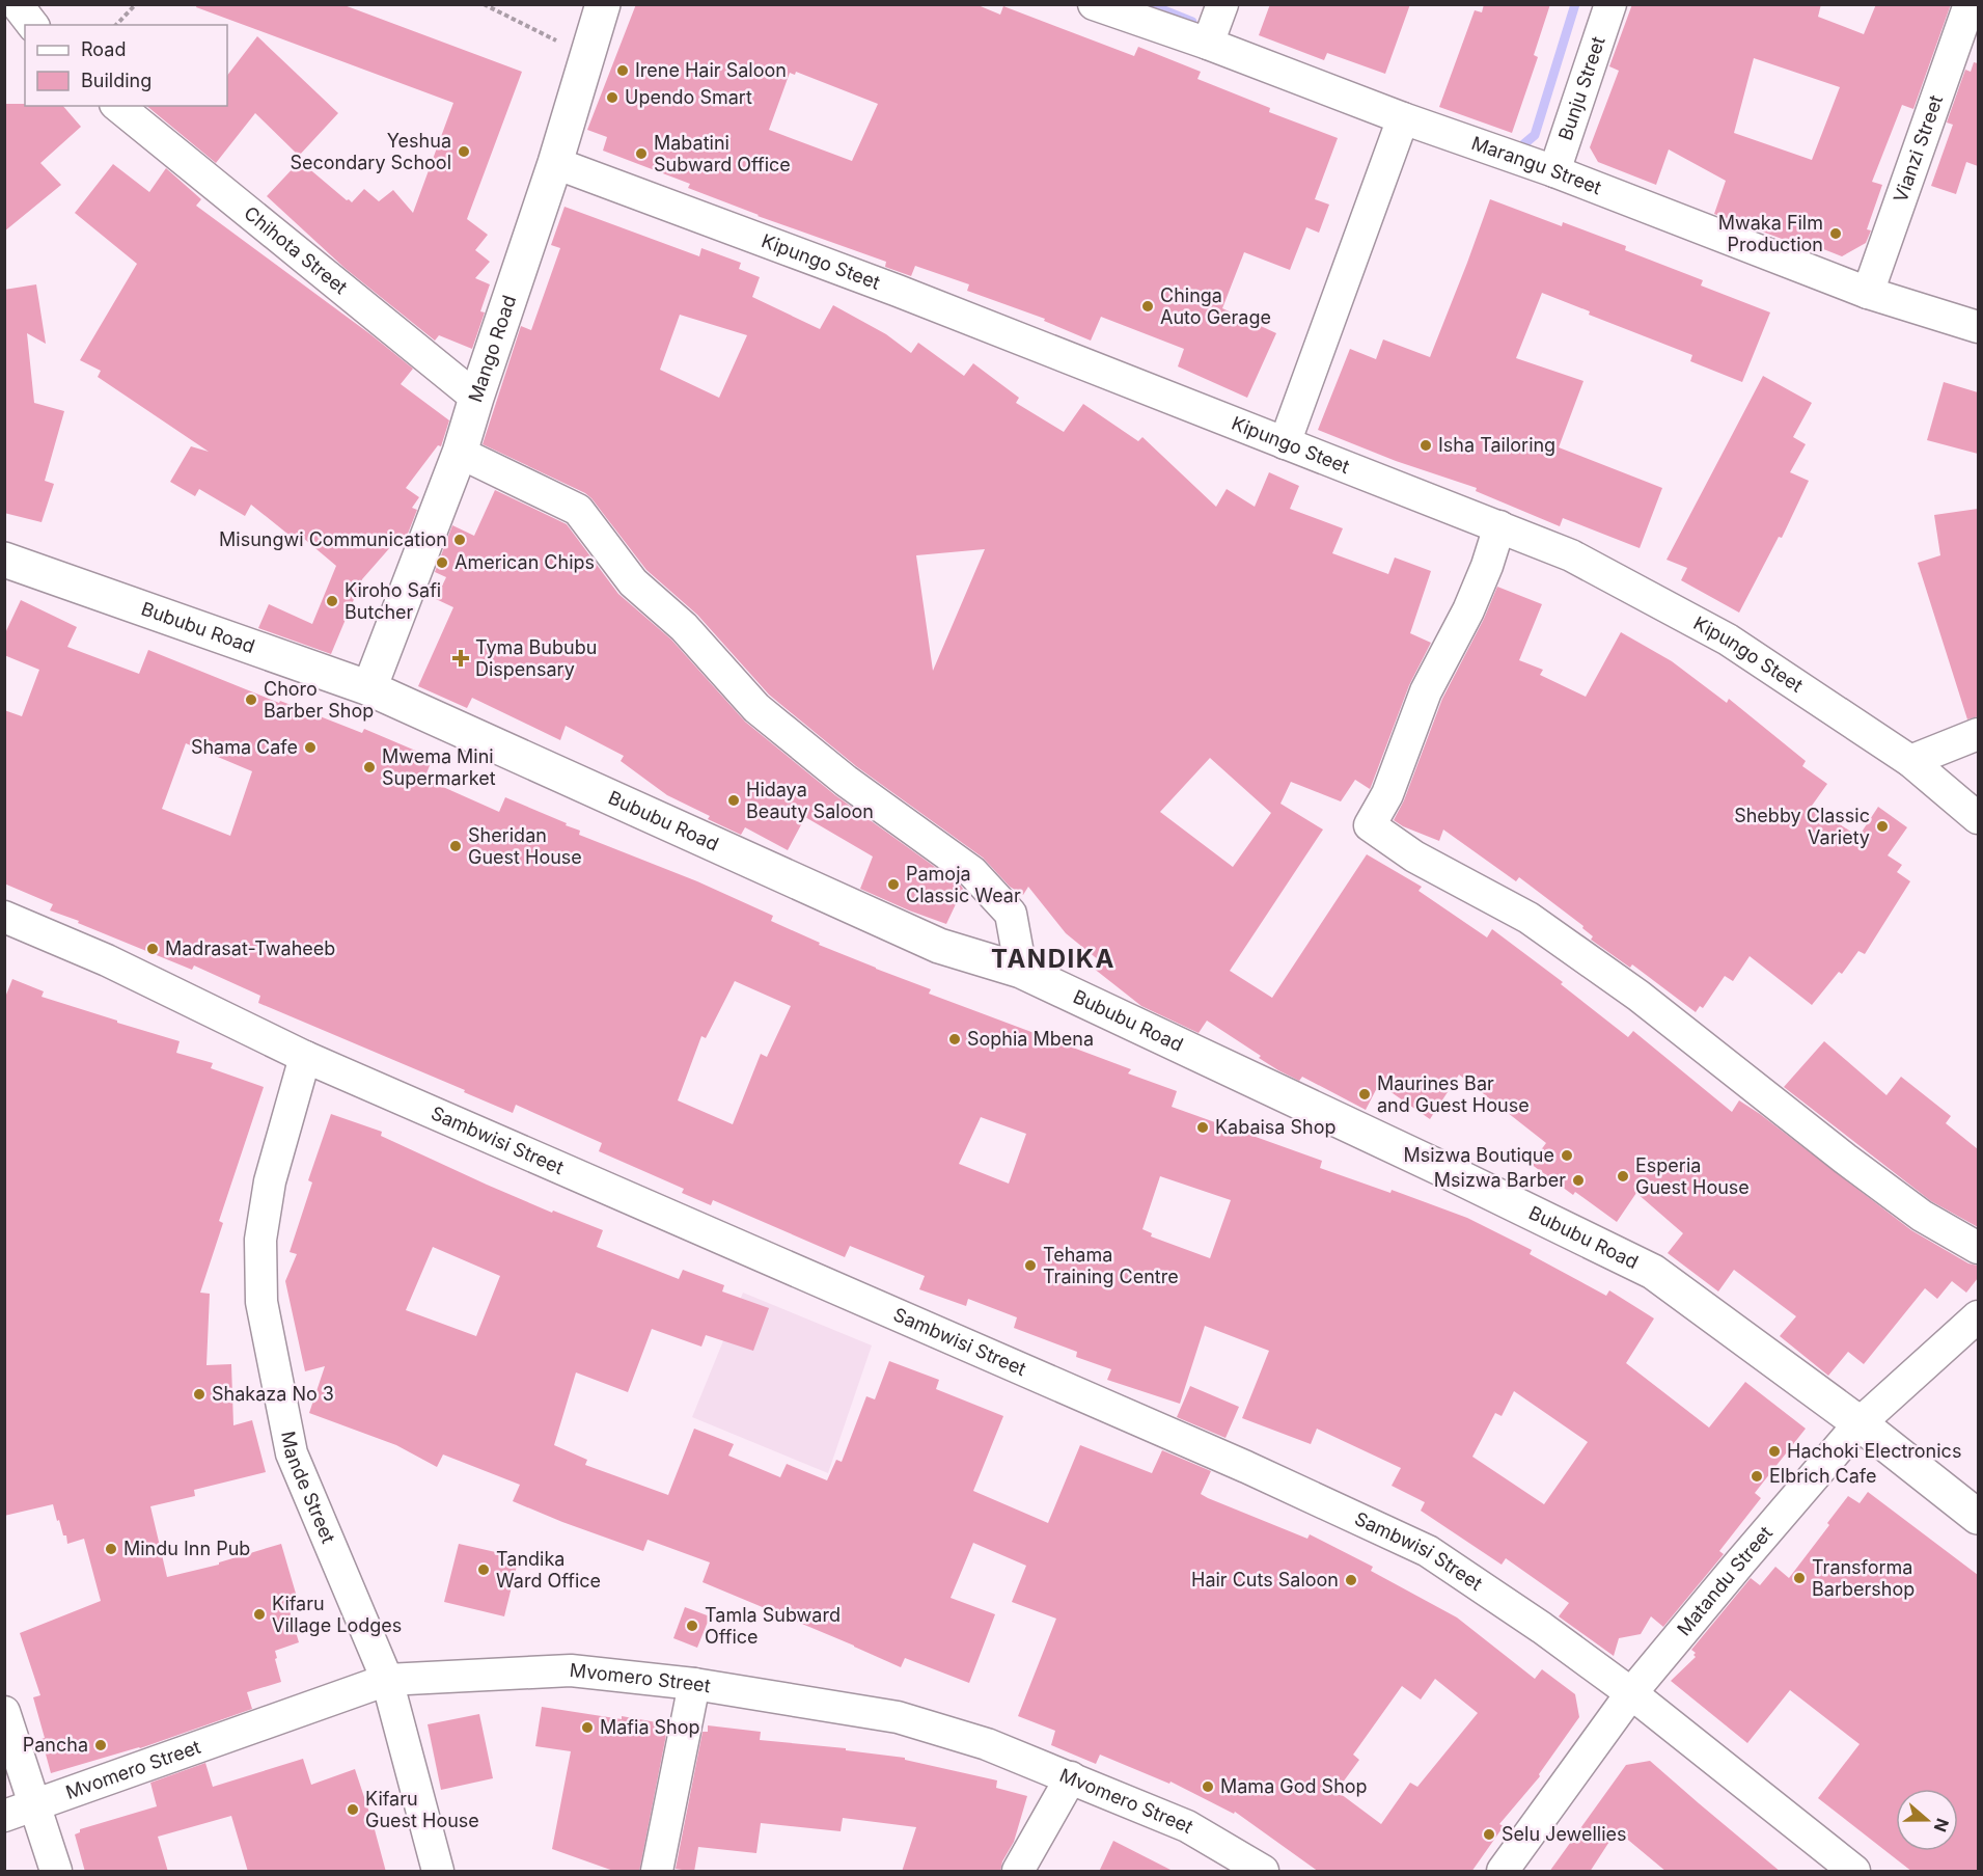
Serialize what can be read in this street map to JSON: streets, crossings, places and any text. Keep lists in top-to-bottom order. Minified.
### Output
{"streets":{"street":["Bunju Street","Vianzi Street","Marangu Street","Chihota Street","Kipungo Steet","Mango Road","Bububu Road","Sambwisi Street","Mande Street","Matandu Street","Mvomero Street"]},"crossings":[["Bunju Street","Marangu Street"],["Vianzi Street","Marangu Street"],["Chihota Street","Mango Road"],["Kipungo Steet","Mango Road"],["Mango Road","Bububu Road"],["Bububu Road","Matandu Street"],["Sambwisi Street","Mande Street"],["Sambwisi Street","Matandu Street"],["Mande Street","Mvomero Street"]],"districts":["TANDIKA"],"places":{"other":["Irene Hair Saloon","Upendo Smart","Yeshua Secondary School","Mabatini Subward Office","Mwaka Film Production","Chinga Auto Gerage","Isha Tailoring","Misungwi Communication","American Chips","Kiroho Safi Butcher","Choro Barber Shop","Shama Cafe","Mwema Mini Supermarket","Hidaya Beauty Saloon","Shebby Classic Variety","Sheridan Guest House","Pamoja Classic Wear","Madrasat-Twaheeb","Sophia Mbena","Maurines Bar and Guest House","Kabaisa Shop","Msizwa Boutique","Esperia Guest House","Msizwa Barber","Tehama Training Centre","Shakaza No 3","Hachoki Electronics","Elbrich Cafe","Mindu Inn Pub","Tandika Ward Office","Transforma Barbershop","Hair Cuts Saloon","Kifaru Village Lodges","Tamla Subward Office","Mafia Shop","Pancha","Mama God Shop","Kifaru Guest House","Selu Jewellies"],"health":["Tyma Bububu Dispensary"]},"legend":["Road","Building"],"north":"right"}
